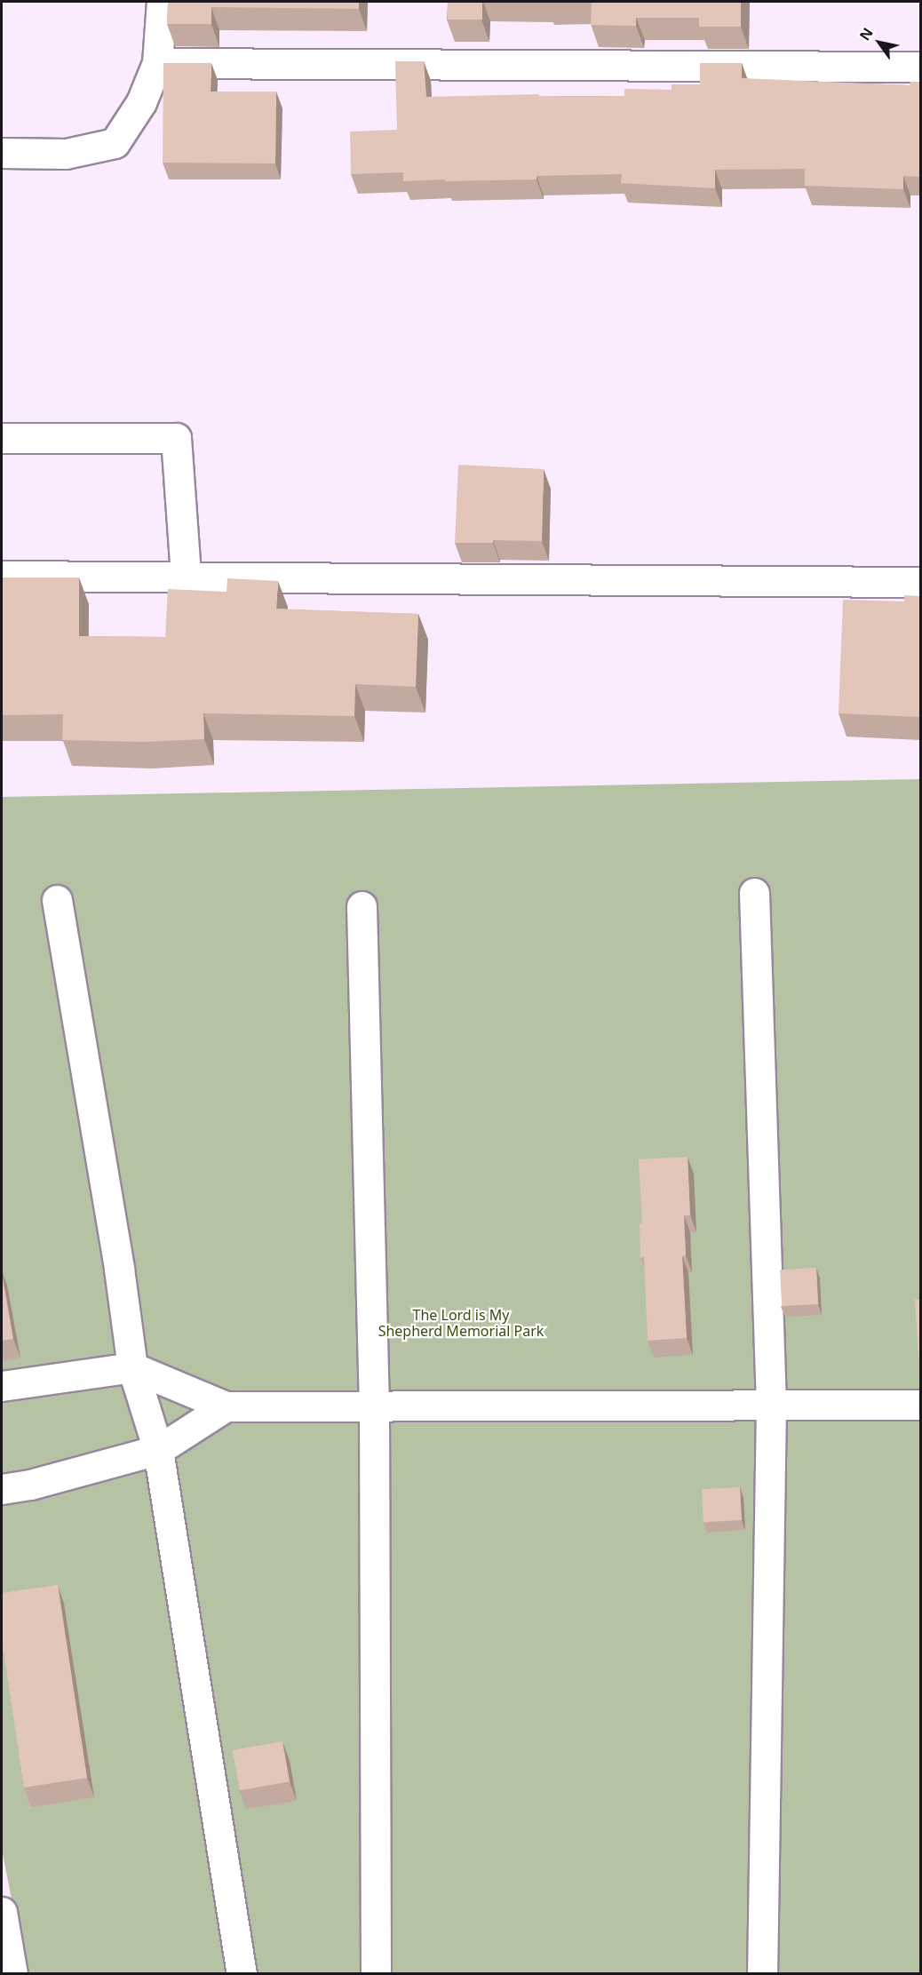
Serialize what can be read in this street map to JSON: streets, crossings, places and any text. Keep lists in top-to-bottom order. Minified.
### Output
{"parks":["The Lord is My Shepherd Memorial Park"],"north":"top left"}
